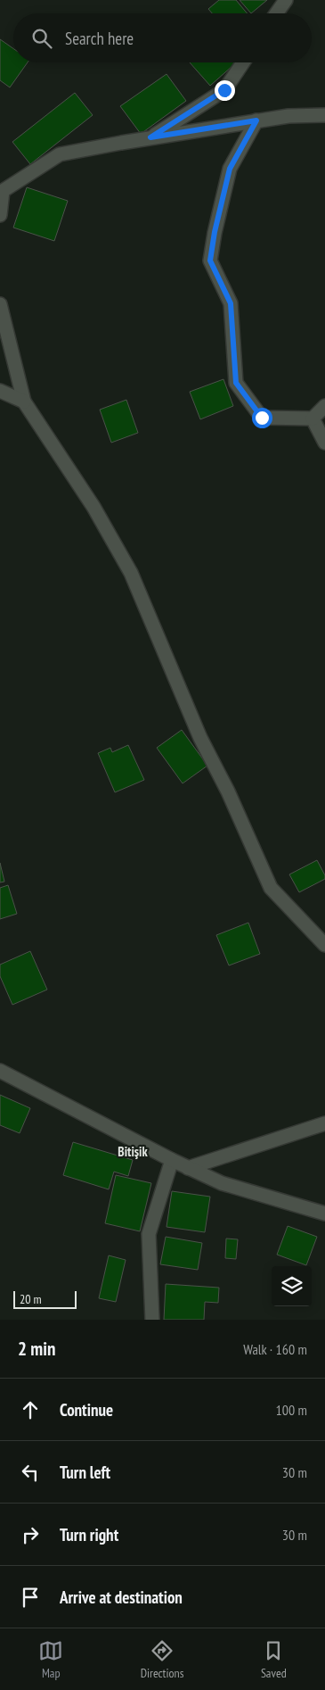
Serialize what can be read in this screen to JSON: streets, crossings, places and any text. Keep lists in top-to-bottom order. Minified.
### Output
{"districts":["Bitişik"],"scale_bar":"20 m","page":{"search":"Search here","scale":"20 m","heading":["2 min","Walk · 160 m"],"list":[["Continue","100 m"],["Turn left","30 m"],["Turn right","30 m"],"Arrive at destination"],"nav":["Map","Directions","Saved"]}}
